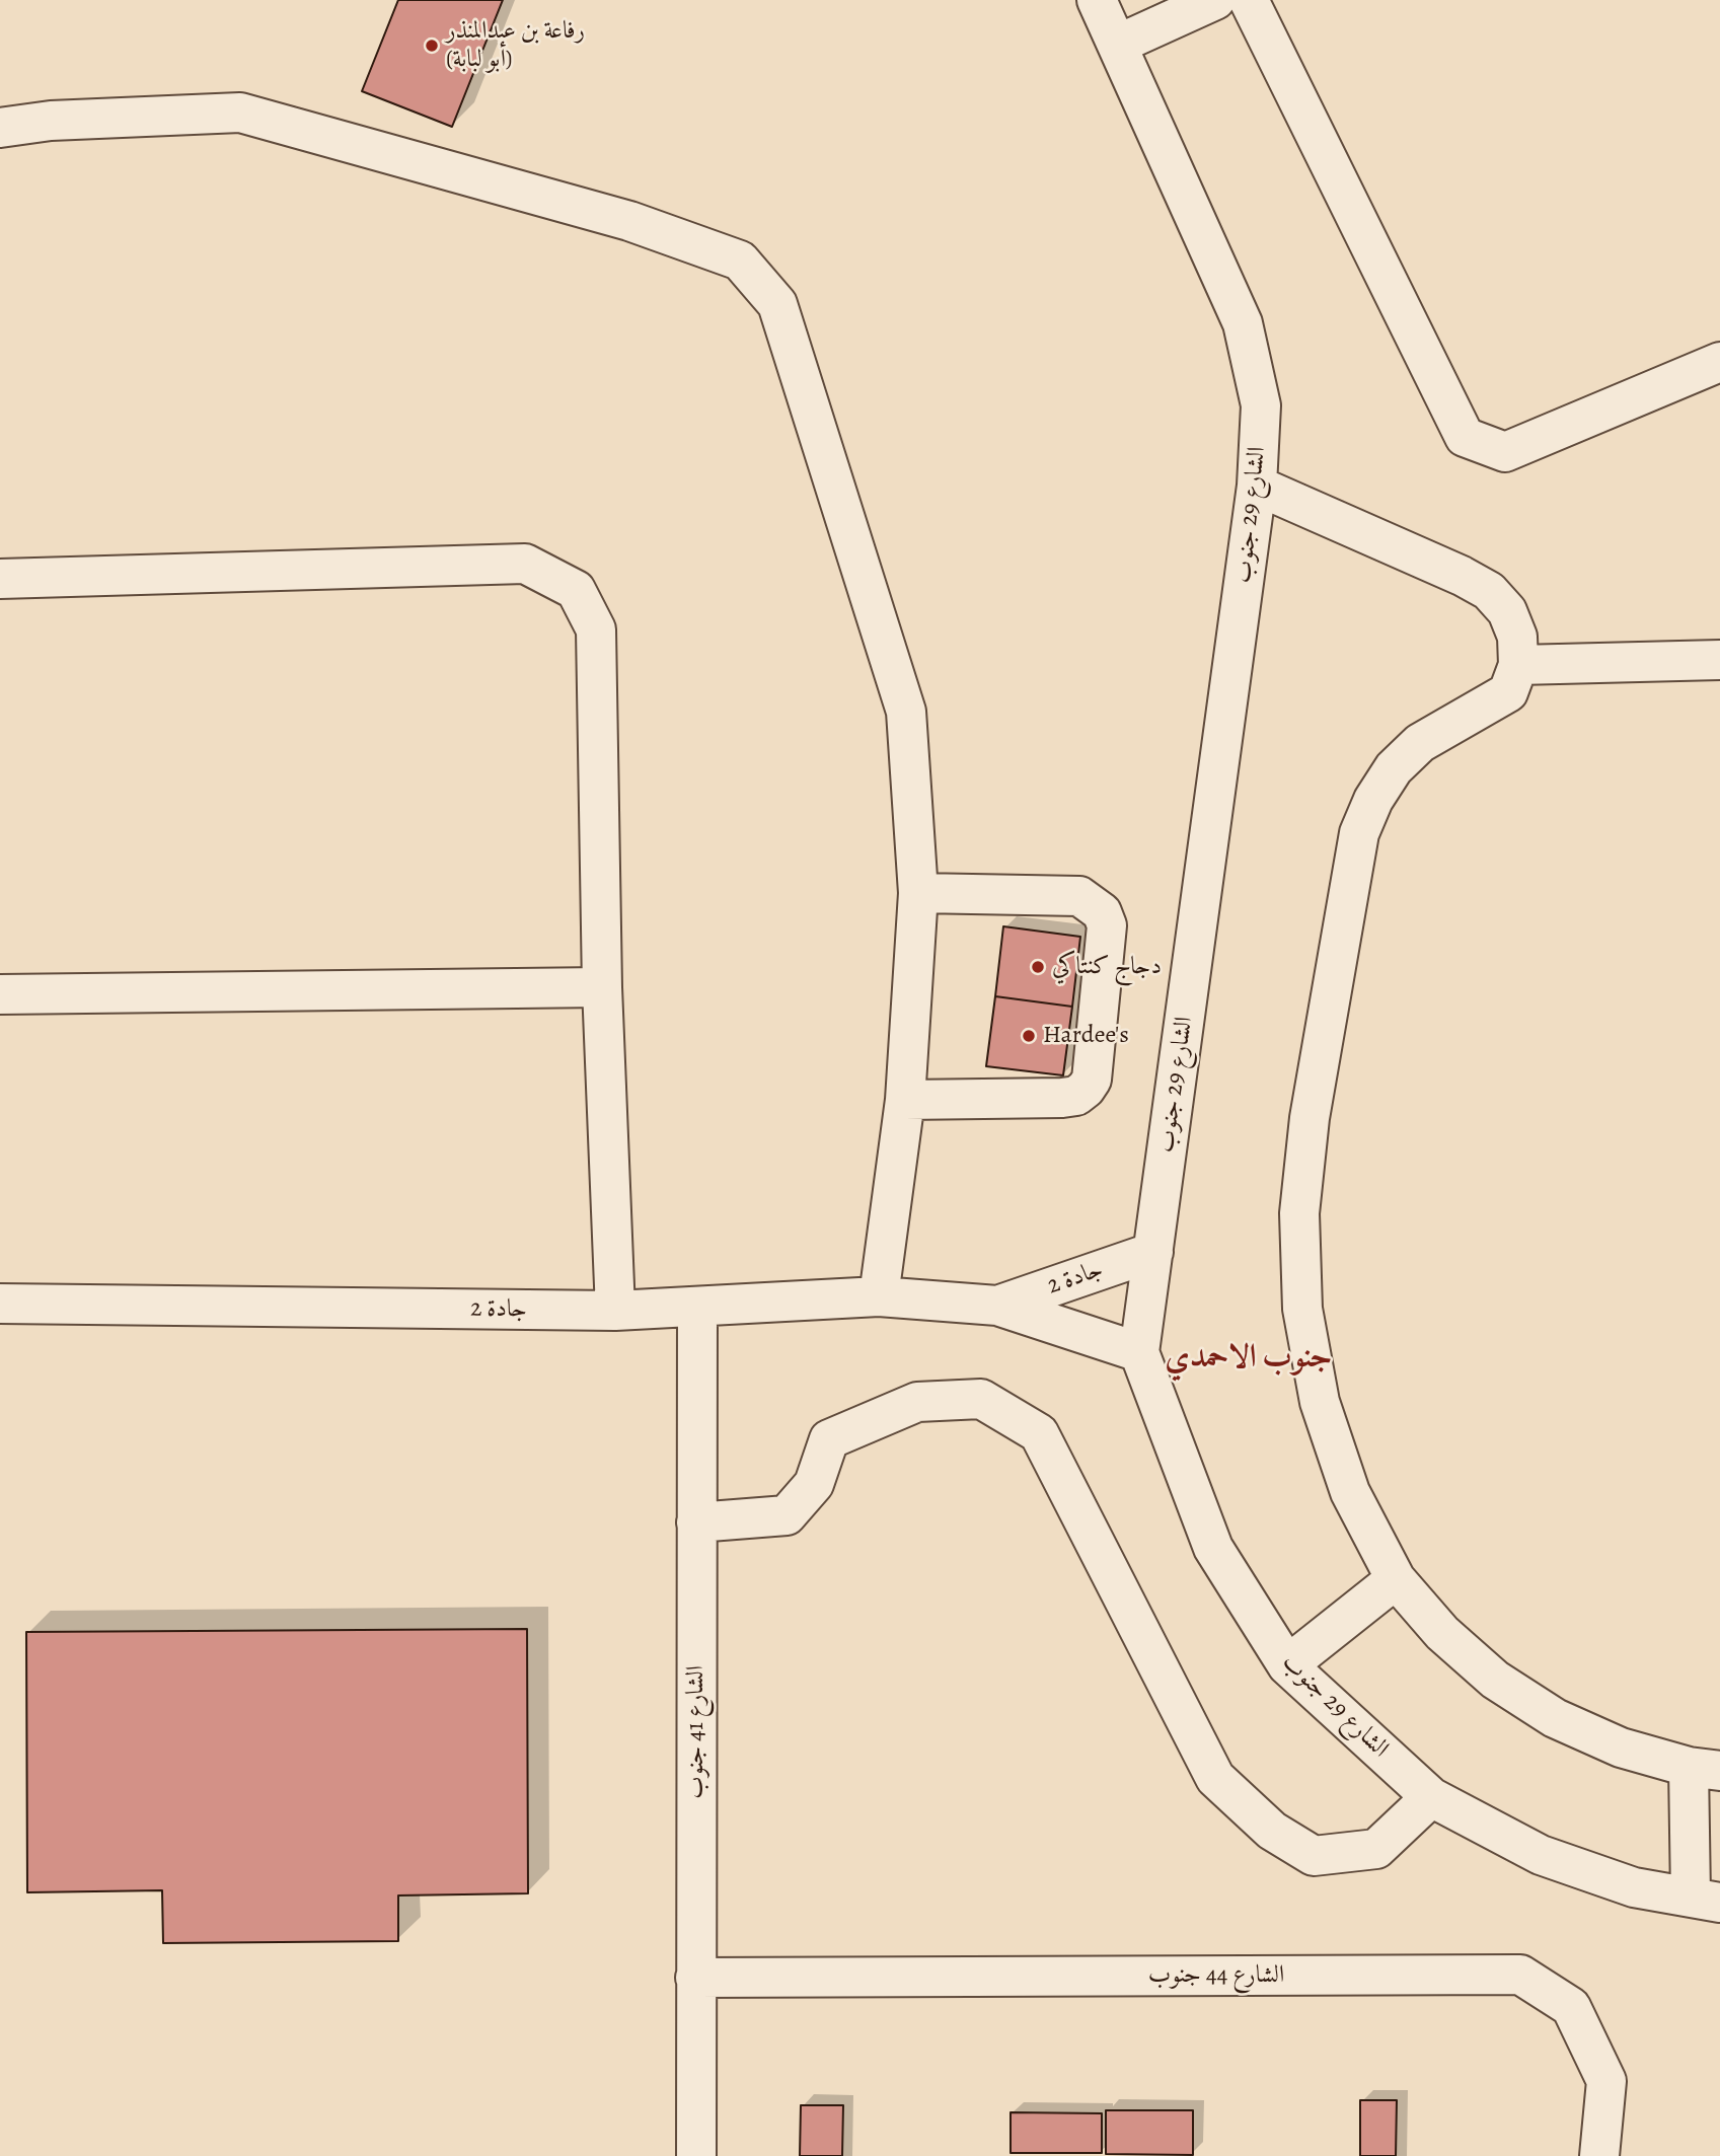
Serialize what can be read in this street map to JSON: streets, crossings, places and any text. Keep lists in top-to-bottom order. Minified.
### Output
{"streets":{"street":["الشارع 29 جنوب","جادة 2","الشارع 41 جنوب","الشارع 44 جنوب"]},"crossings":[["الشارع 29 جنوب","جادة 2"],["جادة 2","الشارع 41 جنوب"],["الشارع 41 جنوب","الشارع 44 جنوب"]],"districts":["جنوب الاحمدي"],"places":["رفاعة بن عبدالمنذر (أبو لبابة)","دجاج كنتاكي","Hardee's"]}
